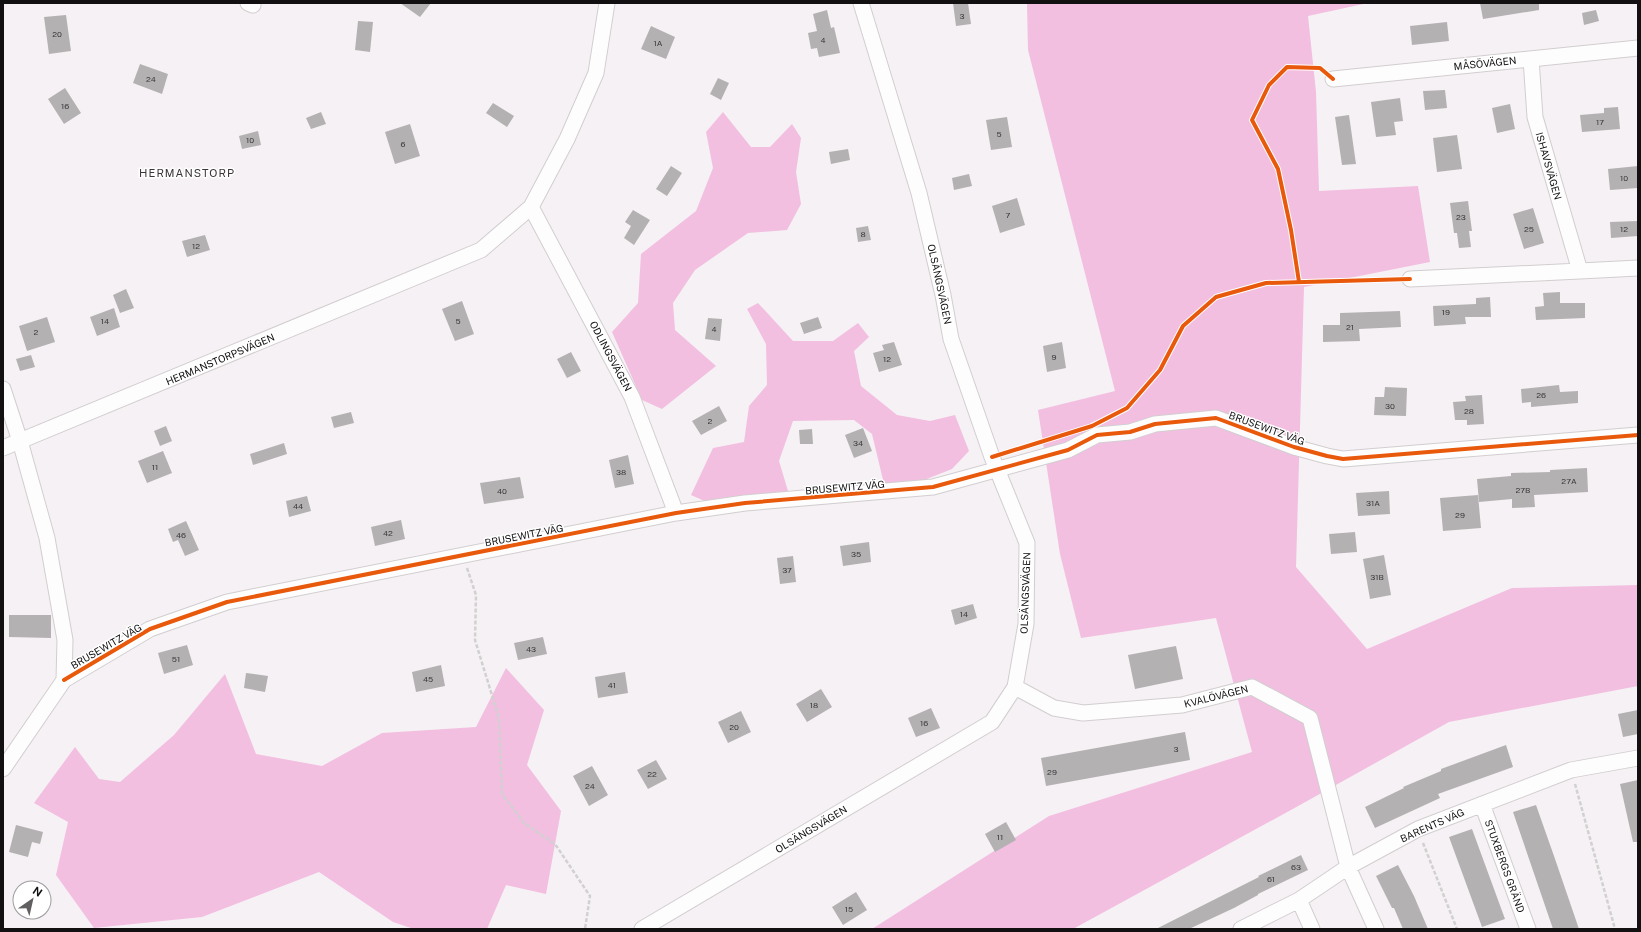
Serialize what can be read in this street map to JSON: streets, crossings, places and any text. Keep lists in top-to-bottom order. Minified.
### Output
{"streets":{"street":["MÅSÖVÄGEN","ISHAVSVÄGEN","OLSÄNGSVÄGEN","ODLINGSVÄGEN","HERMANSTORPSVÄGEN","BRUSEWITZ VÄG","KVALÖVÄGEN","BARENTS VÄG","STUXBERGS GRÄND"]},"crossings":[["MÅSÖVÄGEN","ISHAVSVÄGEN"],["OLSÄNGSVÄGEN","BRUSEWITZ VÄG"],["OLSÄNGSVÄGEN","KVALÖVÄGEN"],["ODLINGSVÄGEN","HERMANSTORPSVÄGEN"],["ODLINGSVÄGEN","BRUSEWITZ VÄG"],["KVALÖVÄGEN","BARENTS VÄG"],["BARENTS VÄG","STUXBERGS GRÄND"]],"districts":["HERMANSTORP"],"house_numbers":["3","20","4","1A","24","16","17","5","10","6","10","7","23","25","12","8","12","19","14","5","21","4","2","9","12","26","30","28","2","34","11","38","27A","27B","40","31A","44","29","42","46","35","37","31B","14","43","51","45","41","18","16","20","3","29","22","24","11","63","61","15"],"north":"top right"}
